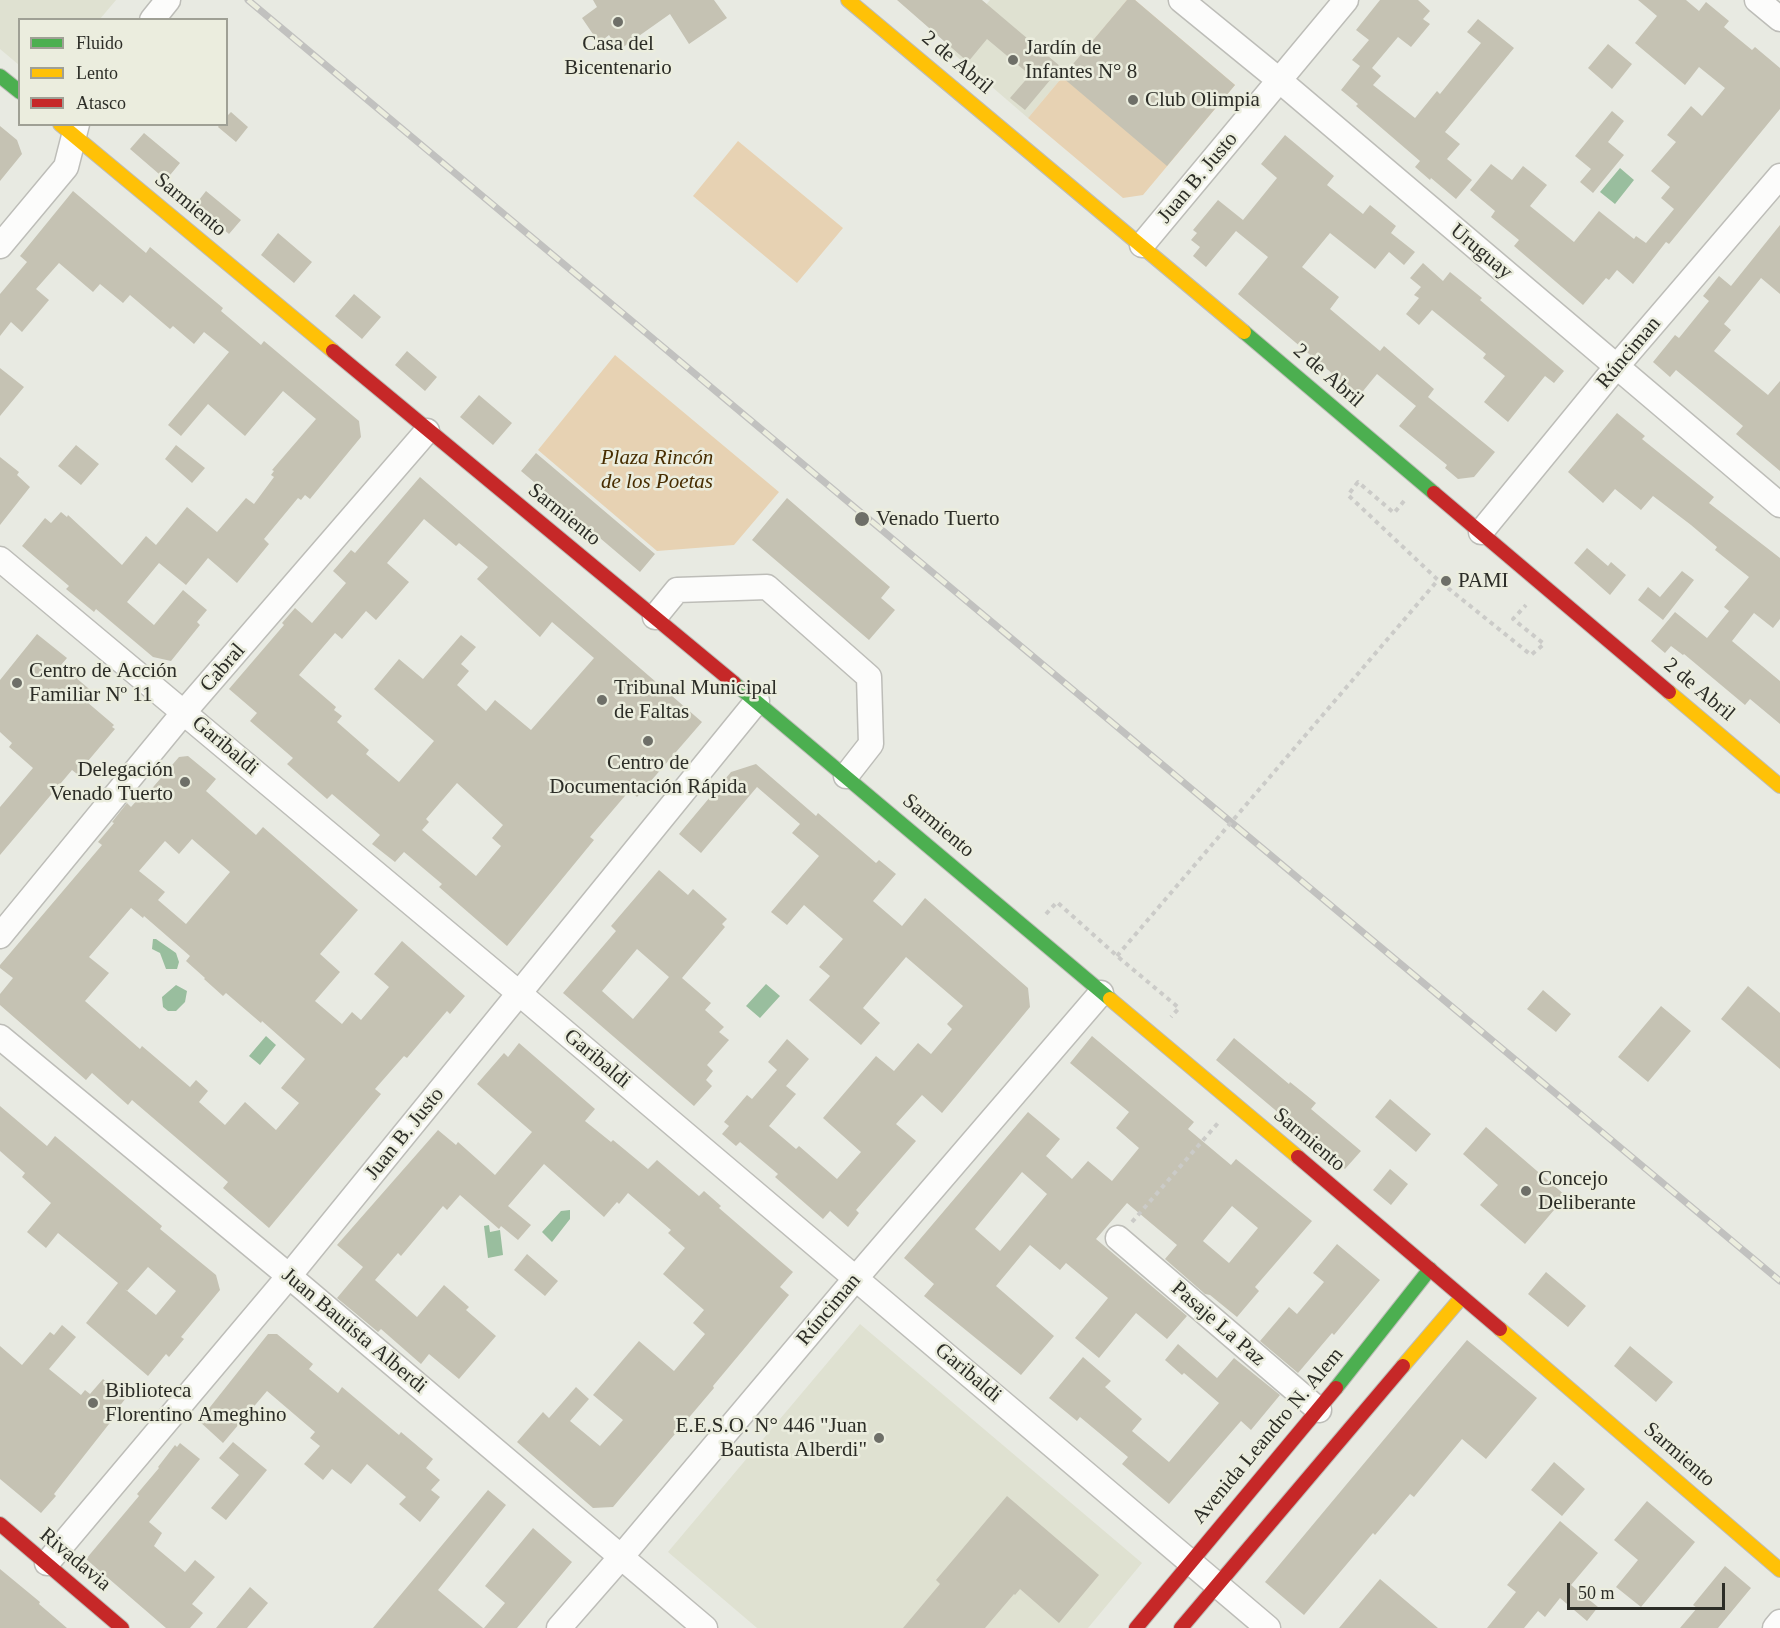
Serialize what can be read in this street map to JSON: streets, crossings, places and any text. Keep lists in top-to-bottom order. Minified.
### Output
{"streets":{"street":["2 de Abril","Juan B. Justo","Sarmiento","Uruguay","Rúnciman","Cabral","Garibaldi","Pasaje La Paz","Juan Bautista Alberdi","Avenida Leandro N. Alem","Rivadavia"]},"crossings":[["2 de Abril","Juan B. Justo"],["2 de Abril","Rúnciman"],["Juan B. Justo","Sarmiento"],["Juan B. Justo","Uruguay"],["Juan B. Justo","Garibaldi"],["Juan B. Justo","Juan Bautista Alberdi"],["Juan B. Justo","Rivadavia"],["Sarmiento","Rúnciman"],["Sarmiento","Cabral"],["Sarmiento","Avenida Leandro N. Alem"],["Uruguay","Rúnciman"],["Rúnciman","Garibaldi"],["Rúnciman","Juan Bautista Alberdi"],["Cabral","Garibaldi"],["Garibaldi","Avenida Leandro N. Alem"],["Pasaje La Paz","Avenida Leandro N. Alem"]],"parks":["Plaza Rincón de los Poetas"],"places":["Casa del Bicentenario","Jardín de Infantes N° 8","Club Olimpia","Venado Tuerto","PAMI","Centro de Acción Familiar Nº 11","Tribunal Municipal de Faltas","Centro de Documentación Rápida","Delegación Venado Tuerto","Concejo Deliberante","Biblioteca Florentino Ameghino","E.E.S.O. N° 446 \"Juan Bautista Alberdi\""],"legend":["Fluido","Lento","Atasco"],"scale_bar":"50 m"}
